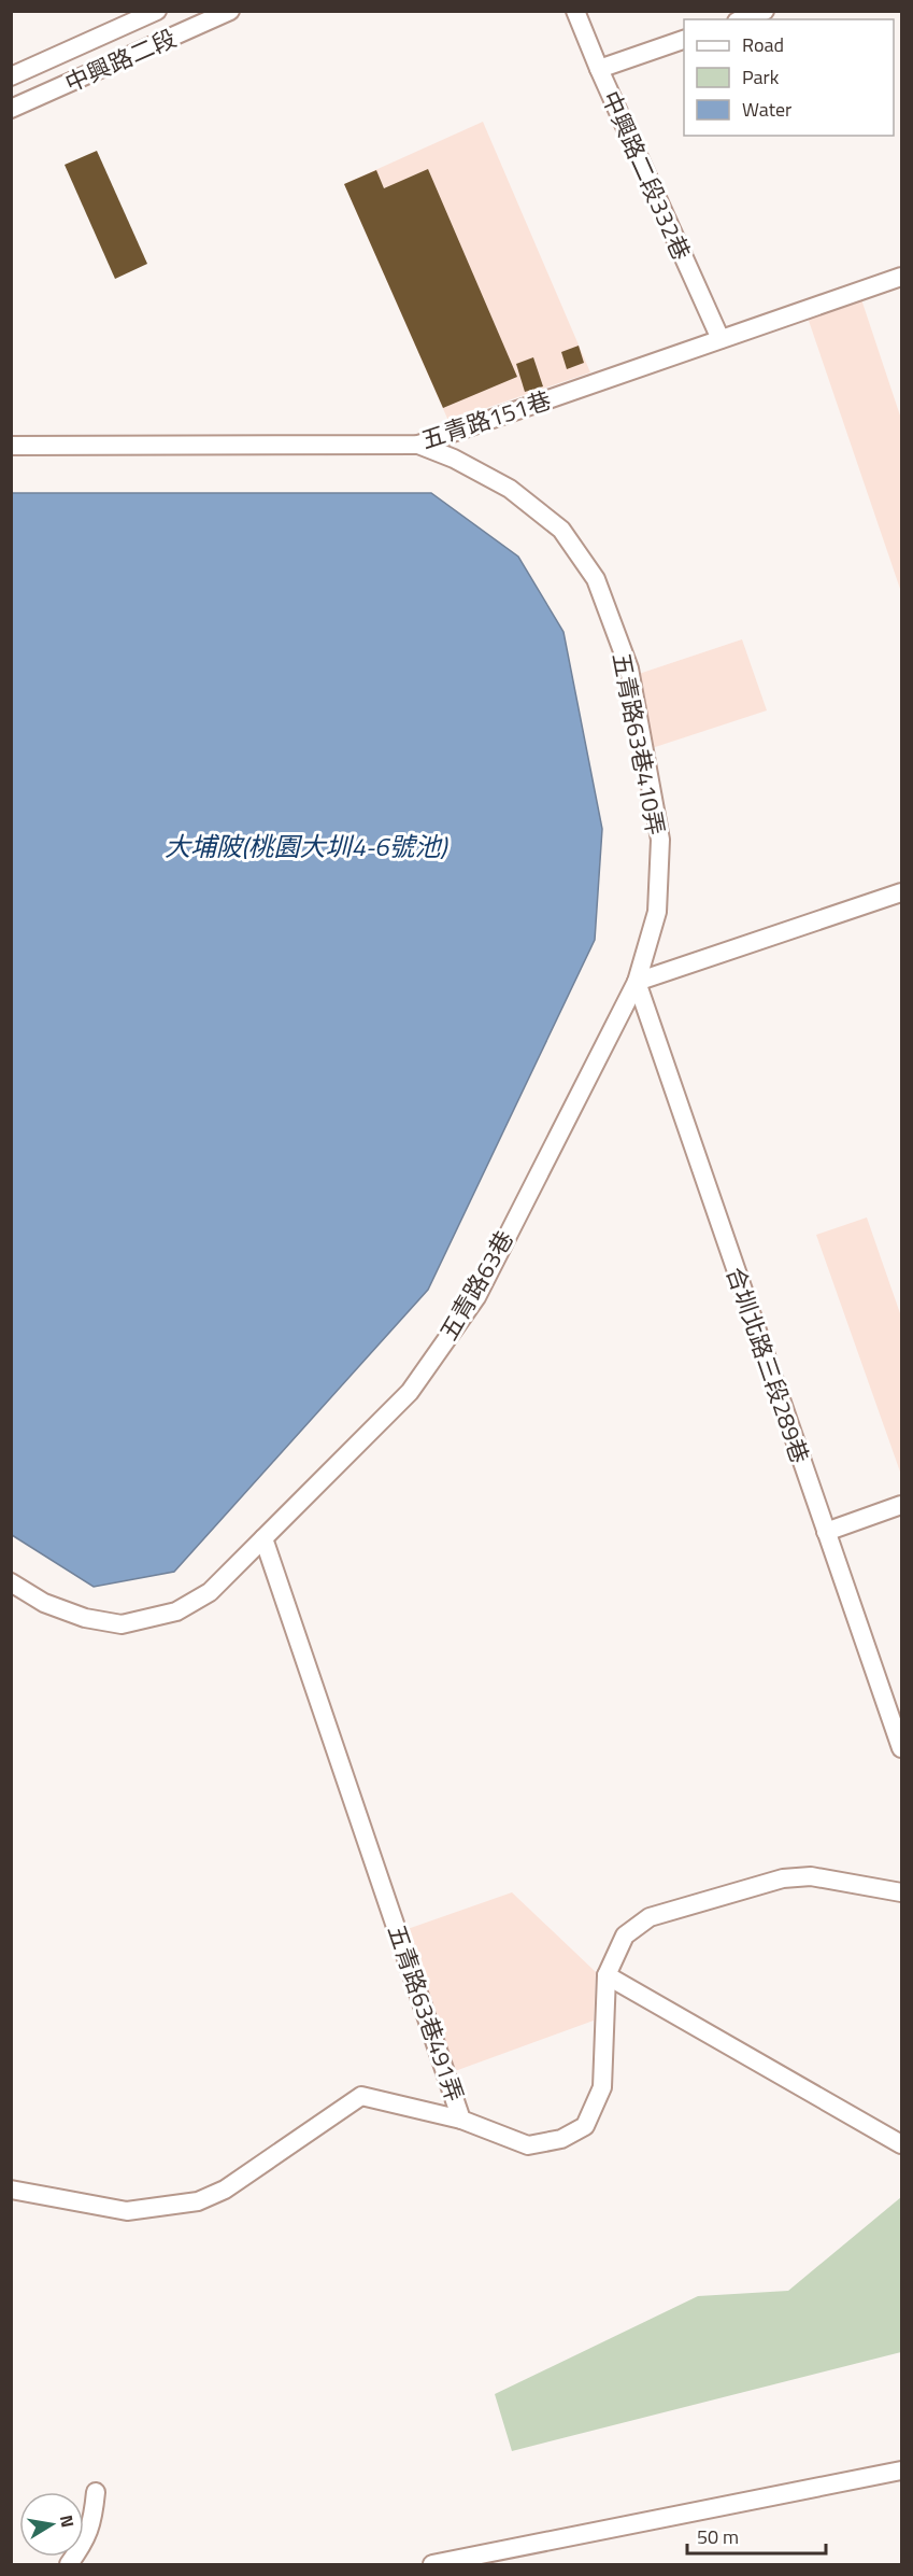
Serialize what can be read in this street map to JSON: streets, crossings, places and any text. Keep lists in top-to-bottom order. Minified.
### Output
{"streets":{"street":["中興路二段","中興路二段332巷","五青路151巷","五青路63巷410弄","五青路63巷","合圳北路三段289巷","五青路63巷491弄"]},"crossings":[["中興路二段332巷","五青路151巷"],["五青路151巷","五青路63巷410弄"],["五青路63巷410弄","五青路63巷"],["五青路63巷410弄","合圳北路三段289巷"],["五青路63巷","合圳北路三段289巷"],["五青路63巷","五青路63巷491弄"]],"water":["大埔陂(桃園大圳4-6號池)"],"legend":["Road","Park","Water"],"scale_bar":"50 m","north":"right"}
